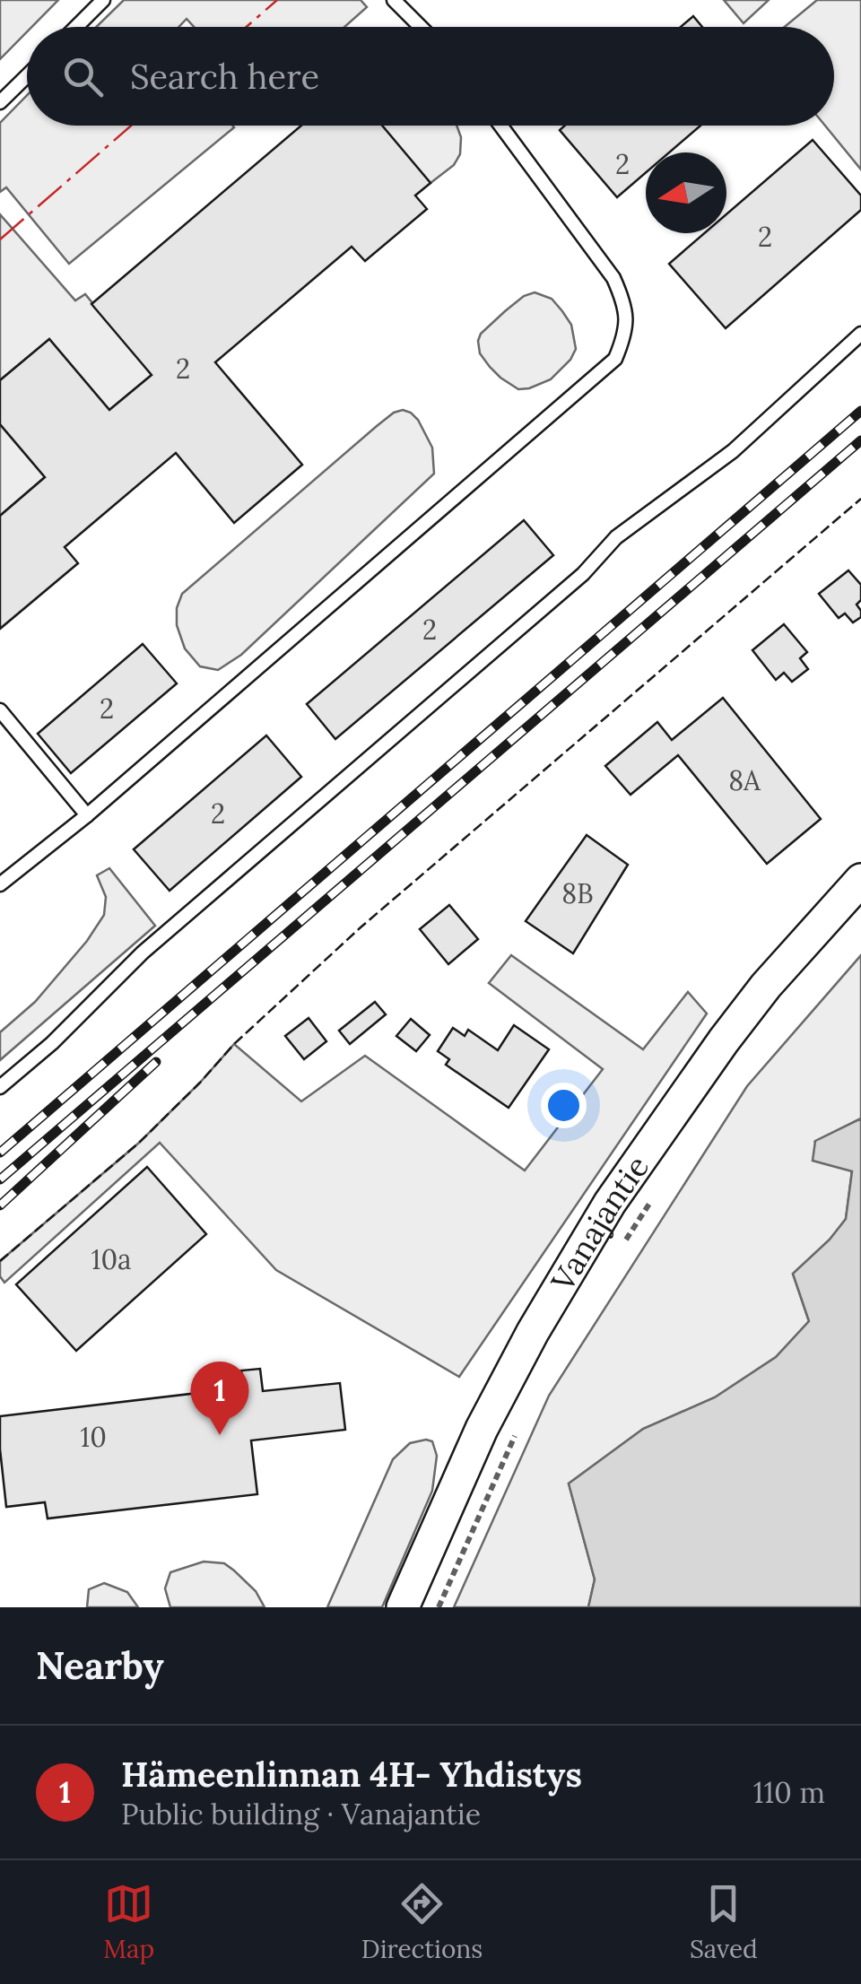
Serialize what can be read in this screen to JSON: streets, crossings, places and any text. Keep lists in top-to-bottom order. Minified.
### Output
{"streets":{"street":["Vanajantie"]},"house_numbers":["2","2","2","2","2","8A","2","8B","10a","10"],"north":"left","page":{"search":"Search here","pins":"1","heading":"Nearby","list":[{"mark":"1","name":"Hämeenlinnan 4H- Yhdistys","note":"Public building · Vanajantie","value":"110 m"}],"nav":["Map","Directions","Saved"]}}
